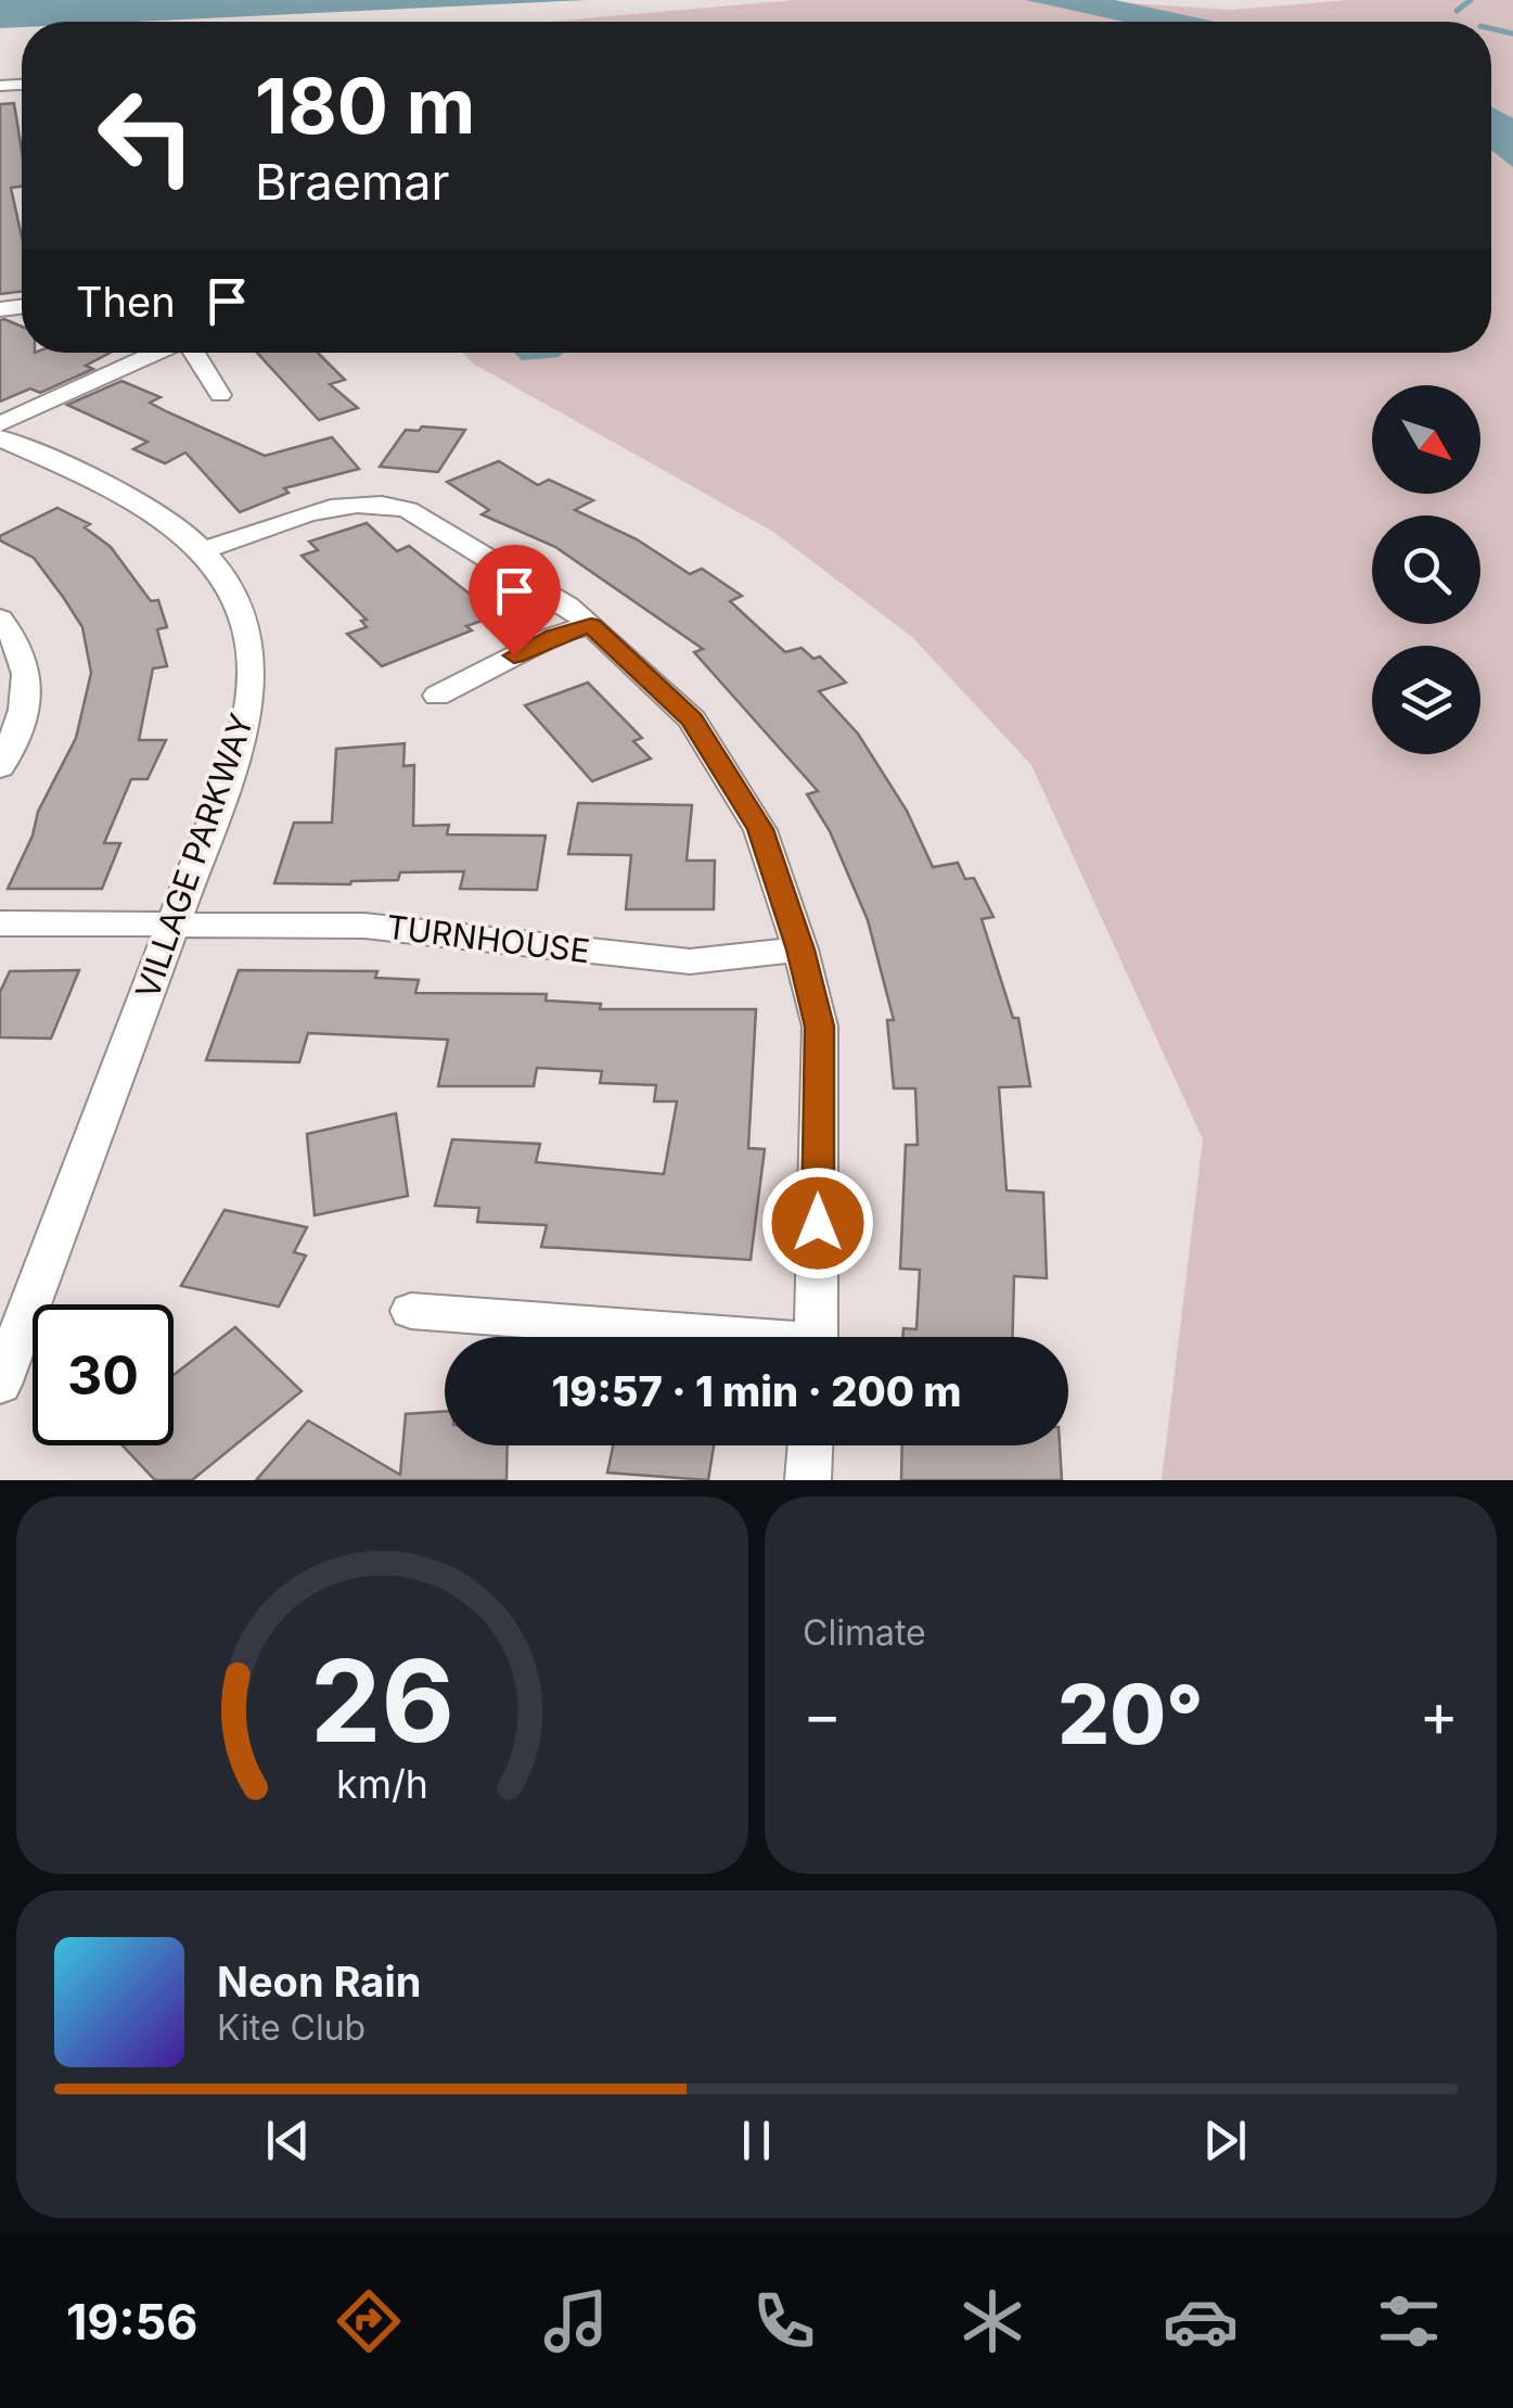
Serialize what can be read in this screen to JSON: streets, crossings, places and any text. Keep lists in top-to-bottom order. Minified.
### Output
{"streets":{"street":["VILLAGE PARKWAY","TURNHOUSE"]},"crossings":[["VILLAGE PARKWAY","TURNHOUSE"]],"north":"bottom right","page":{"turn":["180 m","Braemar"],"then":"Then","limit":"30","trip":"19:57 · 1 min · 200 m","tile":"Climate","heat":["−","20°","+"],"song":["Neon Rain","Kite Club"],"tabs":"19:56","gauge":["26","km/h"]}}
